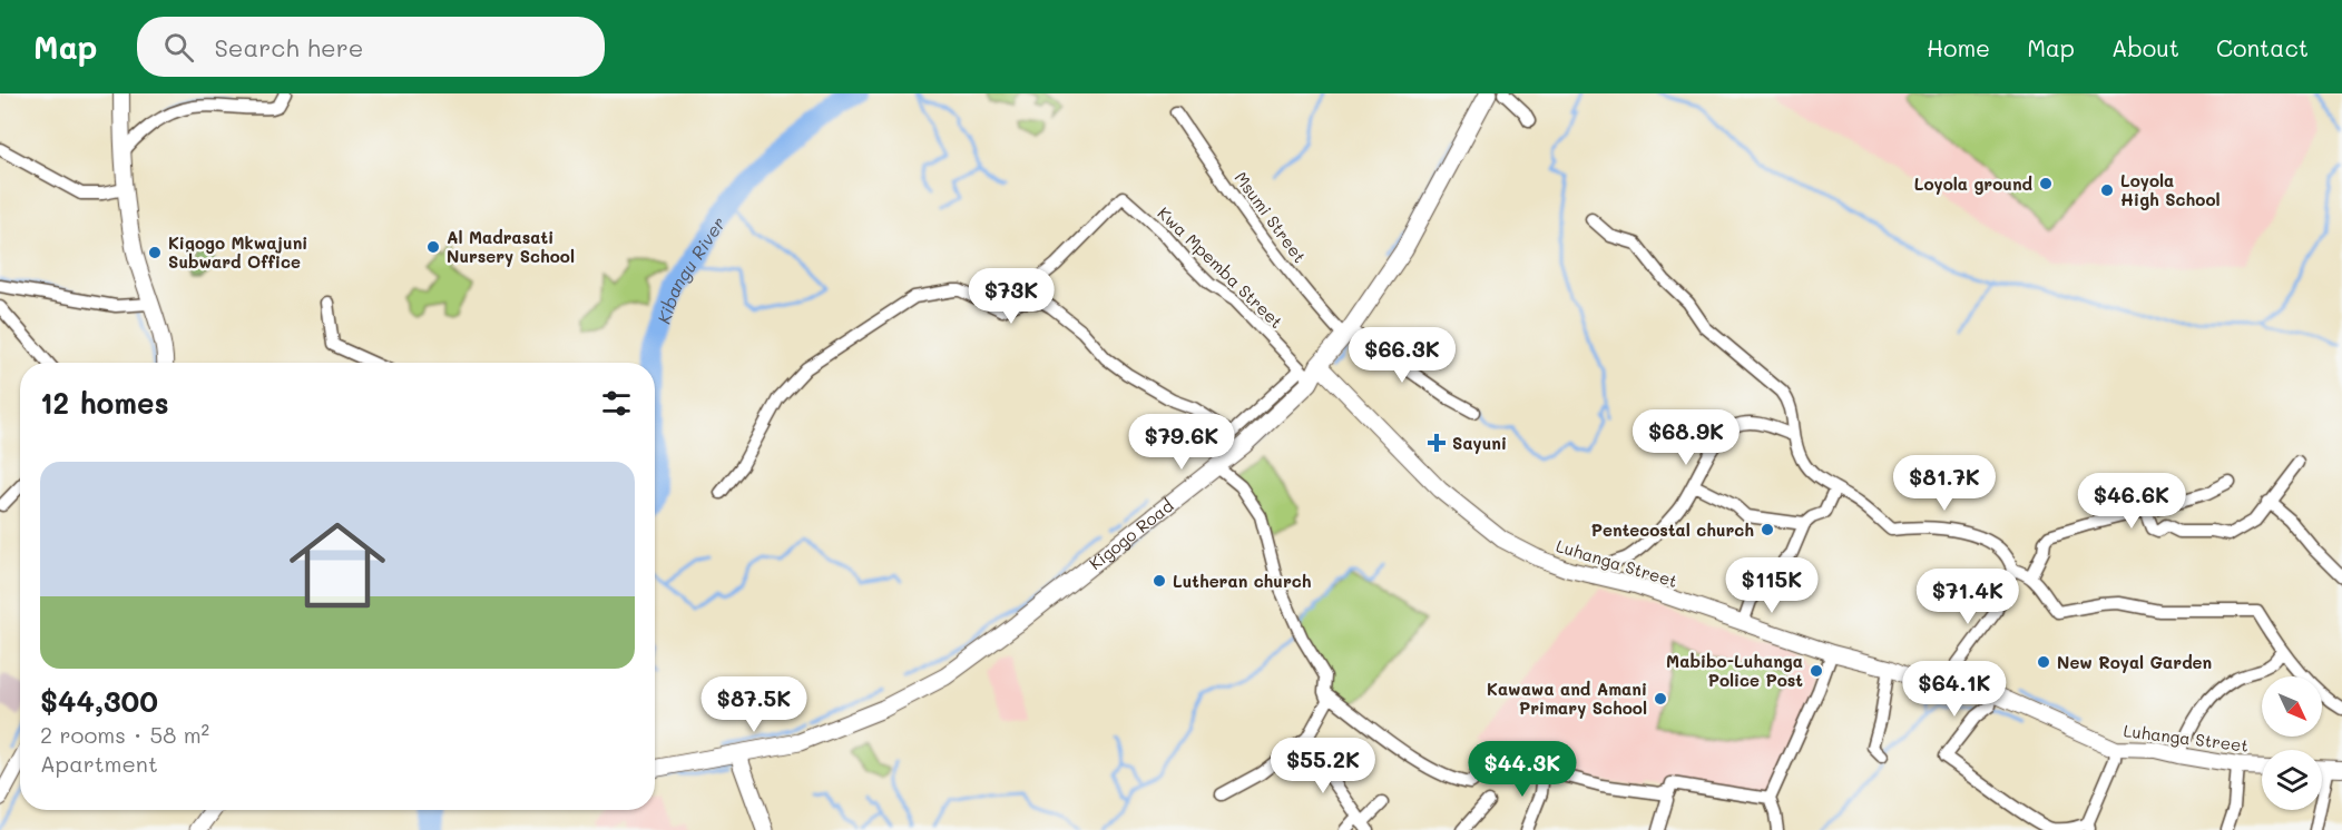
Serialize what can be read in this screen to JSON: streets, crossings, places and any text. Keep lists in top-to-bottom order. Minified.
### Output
{"streets":{"main road":["Kigogo Road"],"street":["Msumi Street","Kwa Mpemba Street","Luhanga Street"]},"crossings":[["Msumi Street","Kigogo Road"],["Kwa Mpemba Street","Kigogo Road"],["Kigogo Road","Luhanga Street"]],"water":["Kibangu River"],"places":{"other":["Loyola ground","Loyola High School","Al Madrasati Nursery School","Kigogo Mkwajuni Subward Office","Pentecostal church","Lutheran church","New Royal Garden","Mabibo-Luhanga Police Post","Kawawa and Amani Primary School"],"health":["Sayuni"]},"north":"bottom right","page":{"header":"Map","search":"Search here","nav":["Home","Map","About","Contact"],"price":["$73K","$66.3K","$68.9K","$79.6K","$81.7K","$46.6K","$115K","$71.4K","$64.1K","$87.5K","$55.2K","$44.3K"],"heading":"12 homes","list":[{"name":"$44,300","note":"2 rooms · 58 m² · Apartment"}]}}
